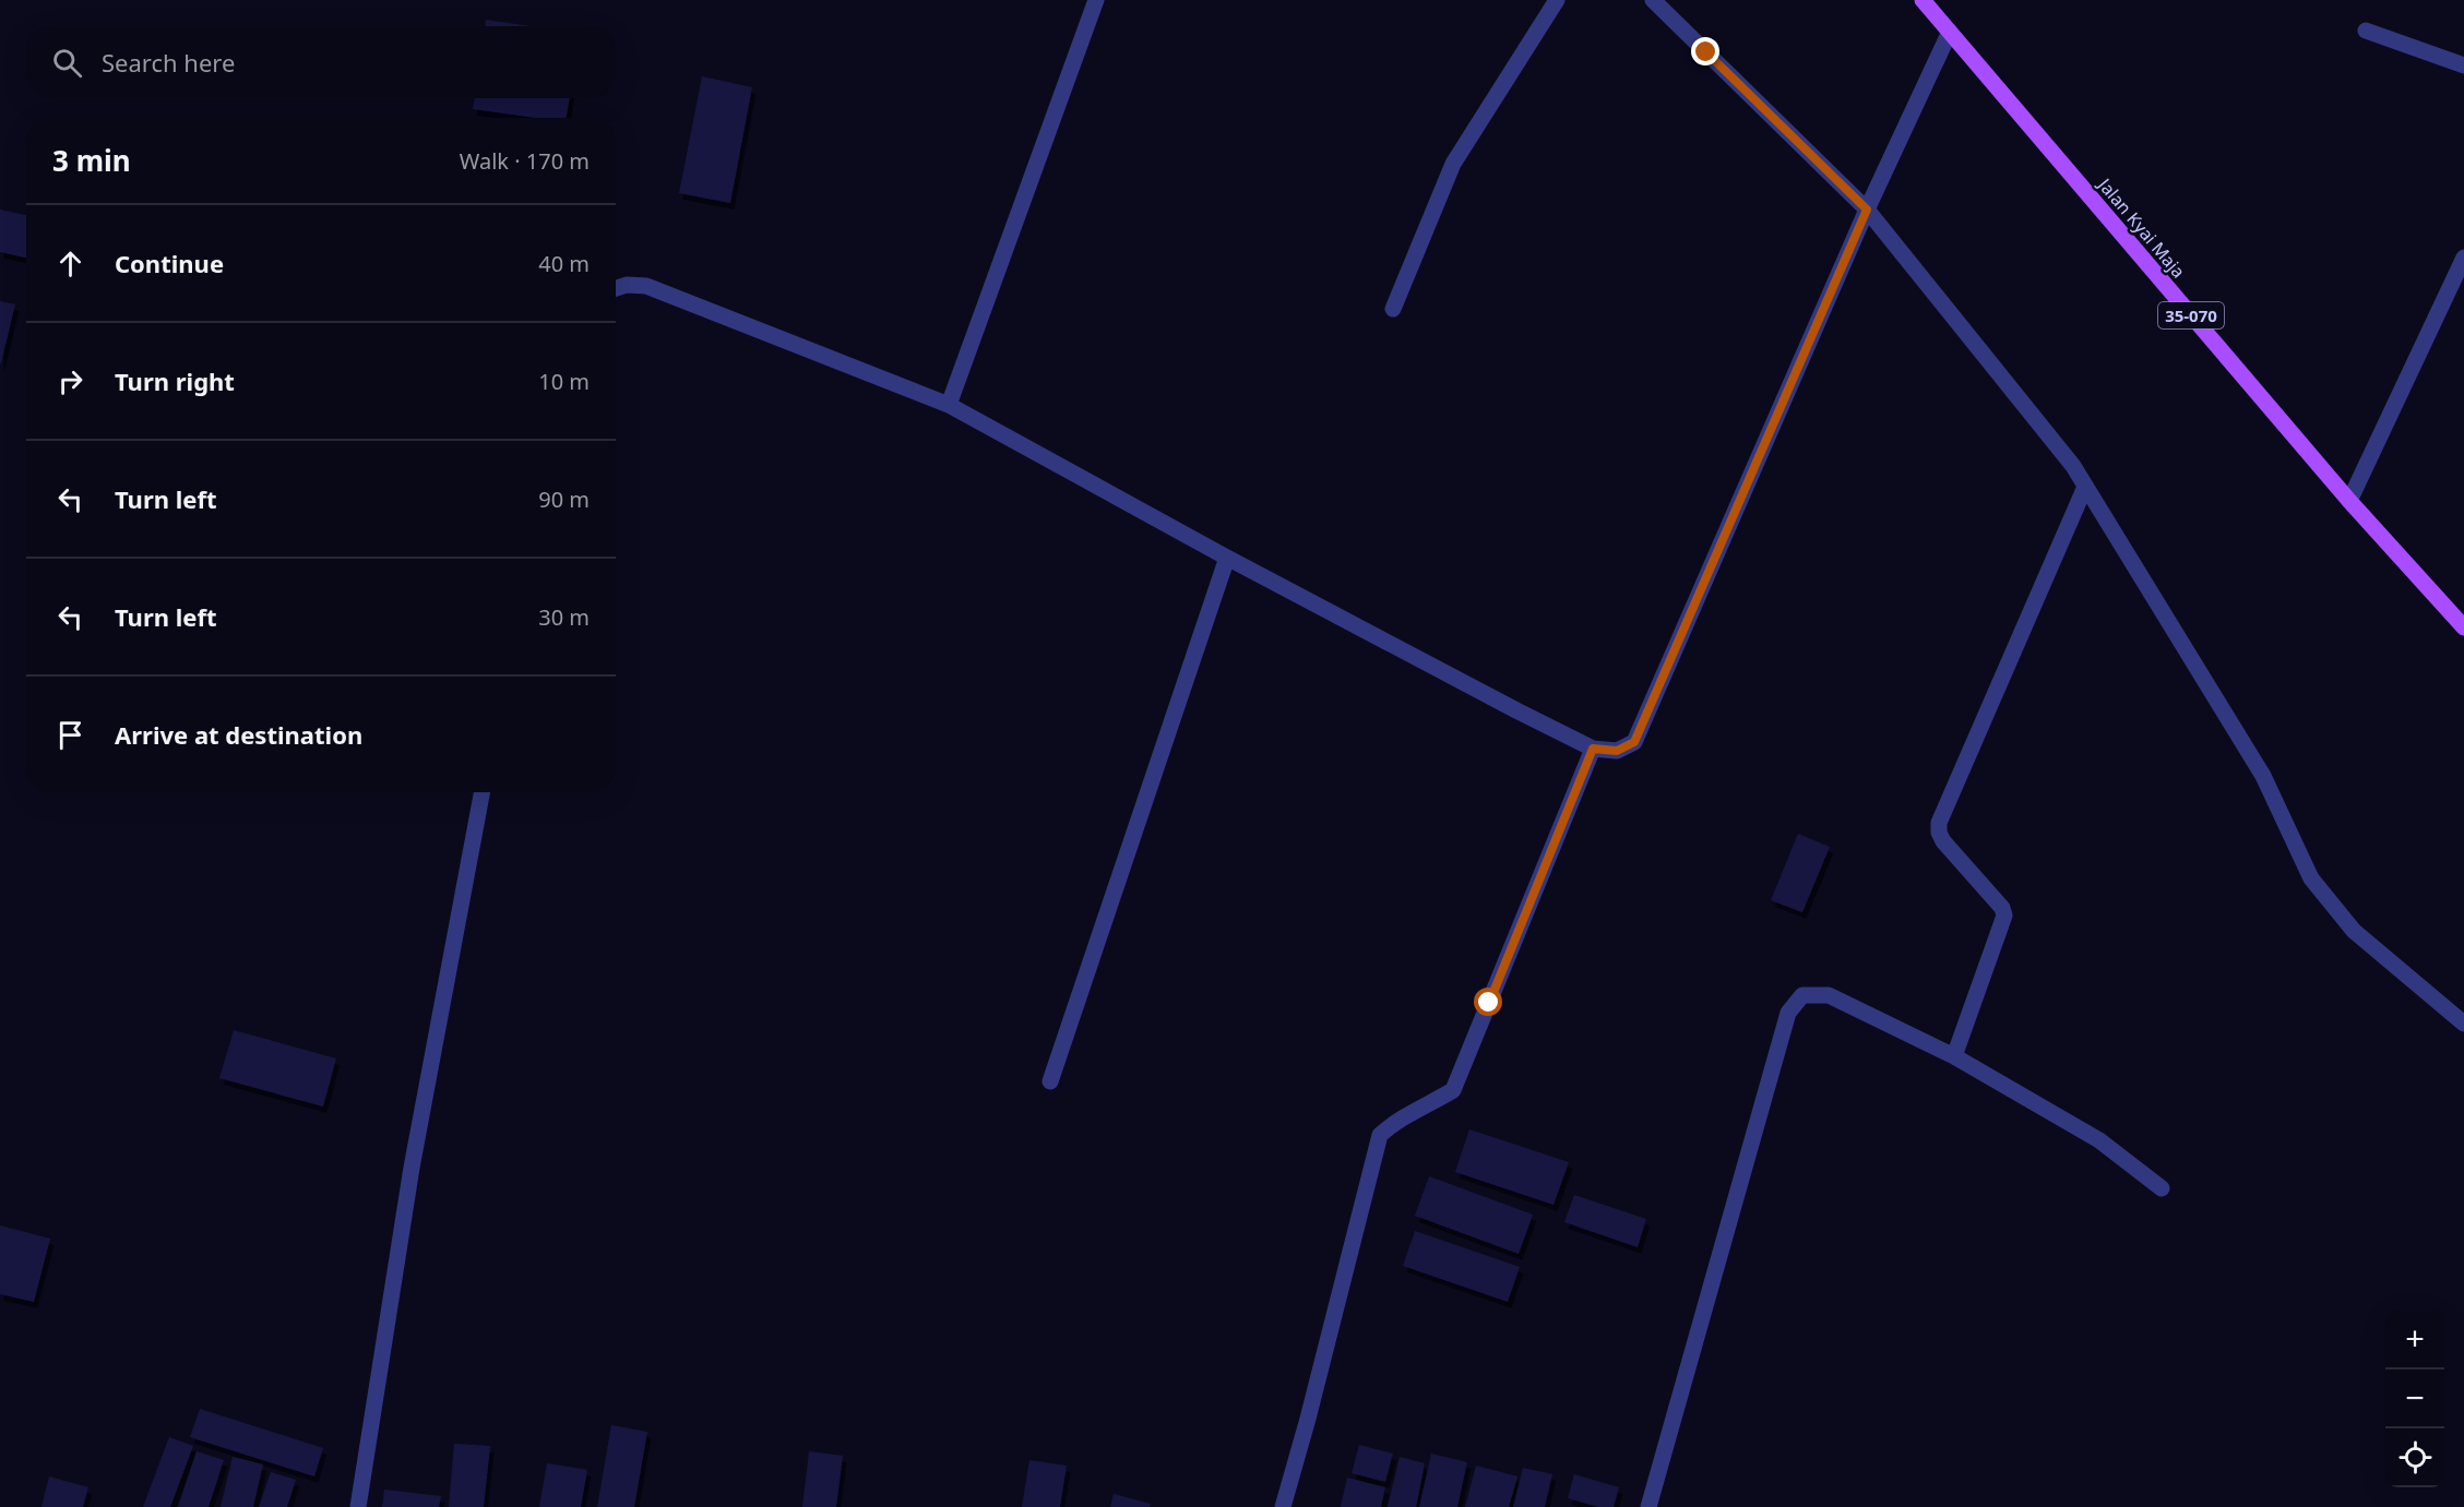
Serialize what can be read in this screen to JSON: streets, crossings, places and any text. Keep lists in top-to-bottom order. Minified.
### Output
{"streets":{"main road":["Jalan Kyai Maja","35-070"]},"page":{"search":"Search here","heading":["3 min","Walk · 170 m"],"list":[["Continue","40 m"],["Turn right","10 m"],["Turn left","90 m"],["Turn left","30 m"],"Arrive at destination"],"map_buttons":["+","−"]}}
